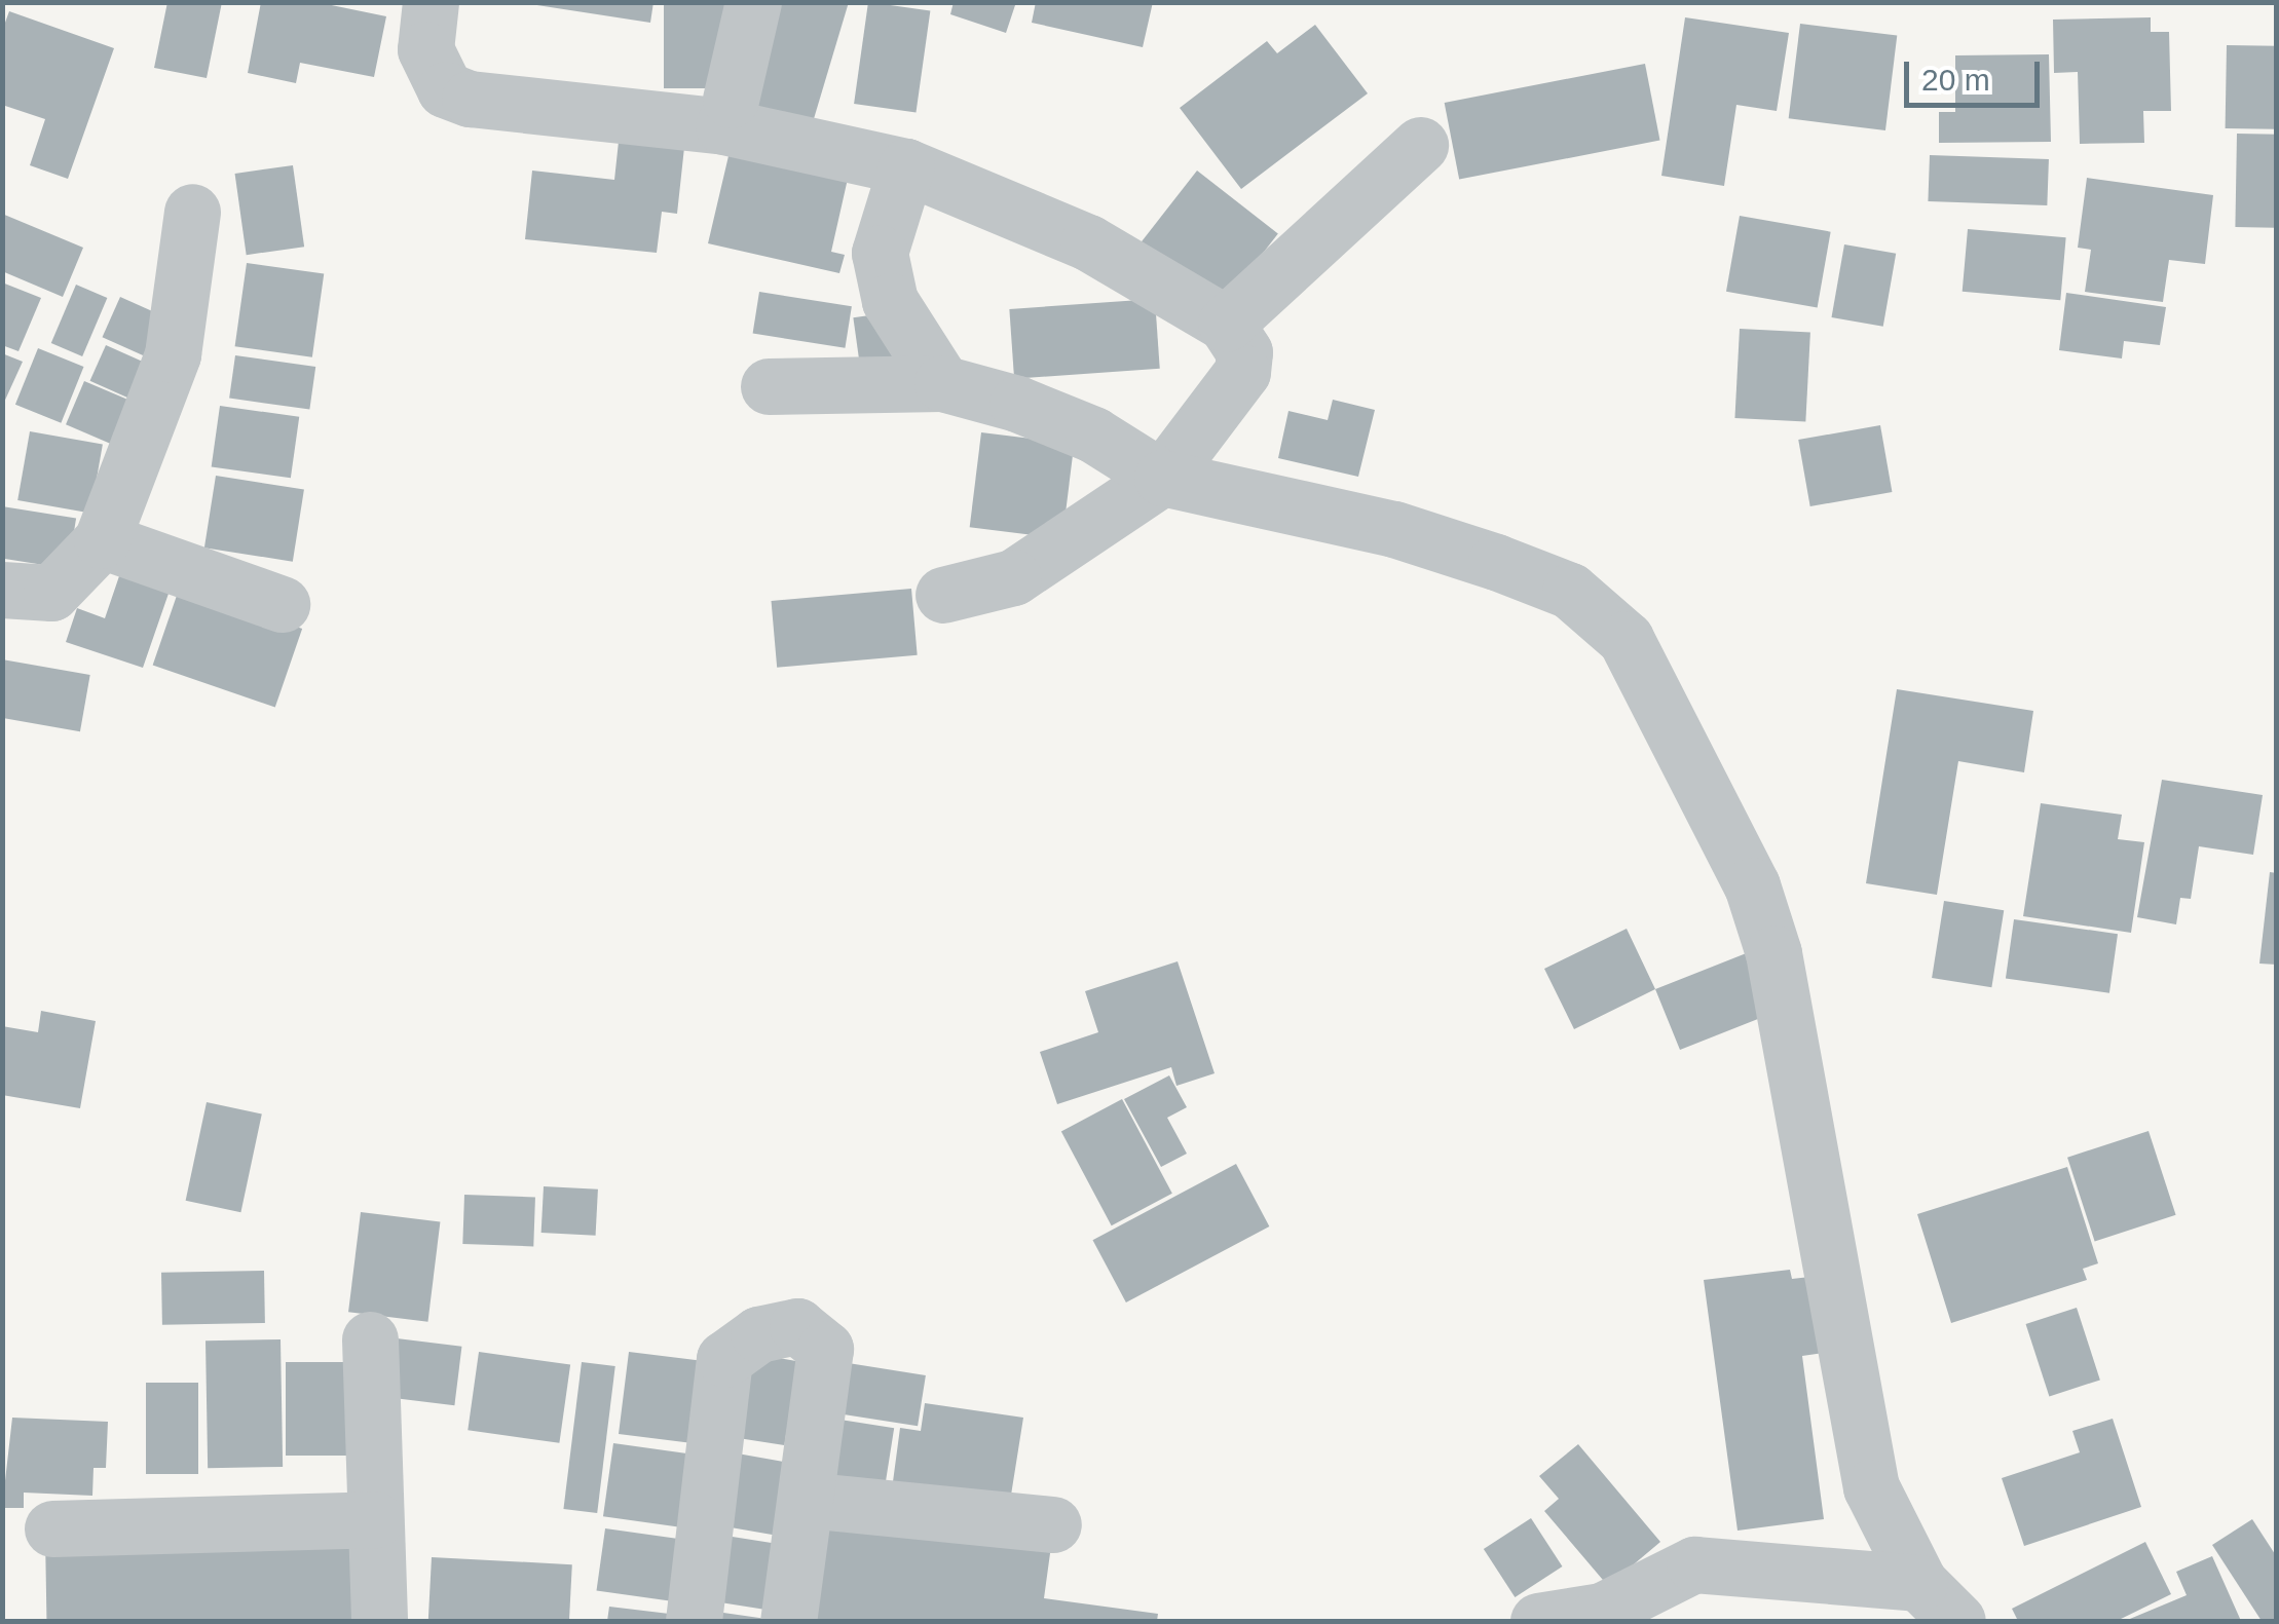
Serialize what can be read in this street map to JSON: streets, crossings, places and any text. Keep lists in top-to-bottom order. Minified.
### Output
{"scale_bar":"20 m"}
